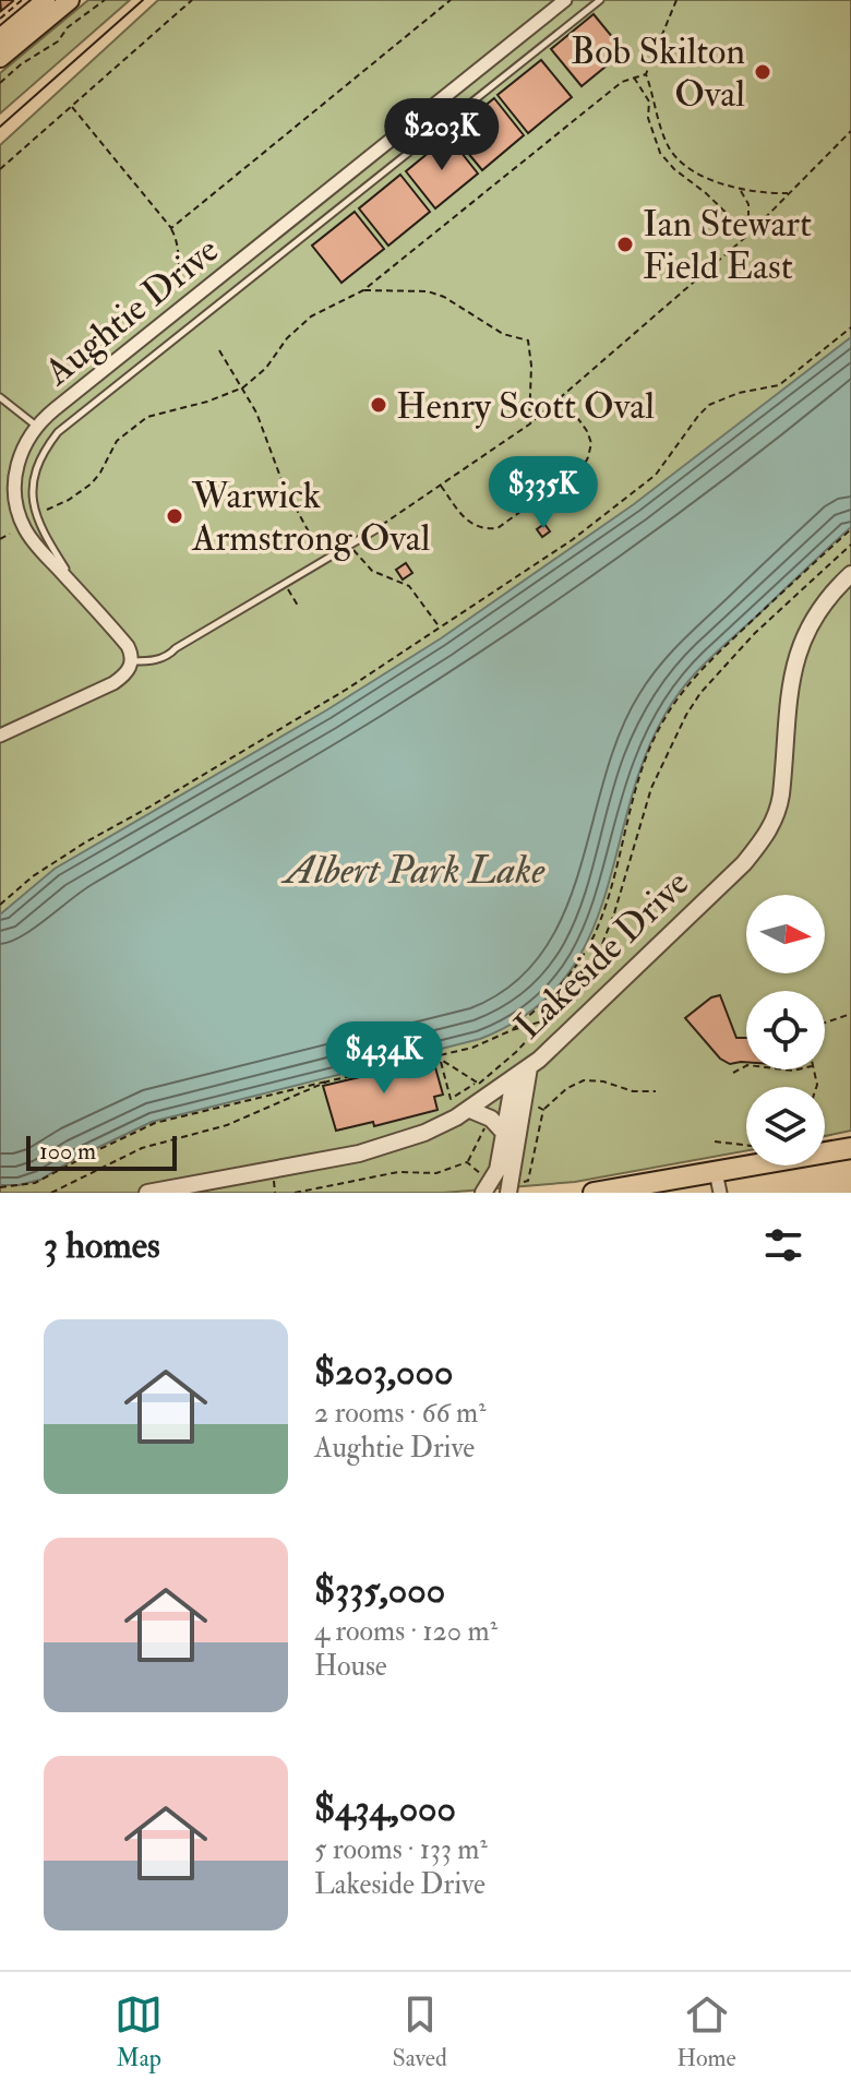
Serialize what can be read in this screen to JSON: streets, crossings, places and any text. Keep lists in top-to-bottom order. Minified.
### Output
{"streets":{"street":["Aughtie Drive","Lakeside Drive"]},"water":["Albert Park Lake"],"places":["Bob Skilton Oval","Ian Stewart Field East","Henry Scott Oval","Warwick Armstrong Oval"],"scale_bar":"100 m","north":"right","page":{"price":["$203K","$335K","$434K"],"scale":"100 m","heading":"3 homes","list":[{"name":"$203,000","note":"2 rooms · 66 m² · Aughtie Drive"},{"name":"$335,000","note":"4 rooms · 120 m² · House"},{"name":"$434,000","note":"5 rooms · 133 m² · Lakeside Drive"}],"tabs":["Map","Saved","Home"]}}
